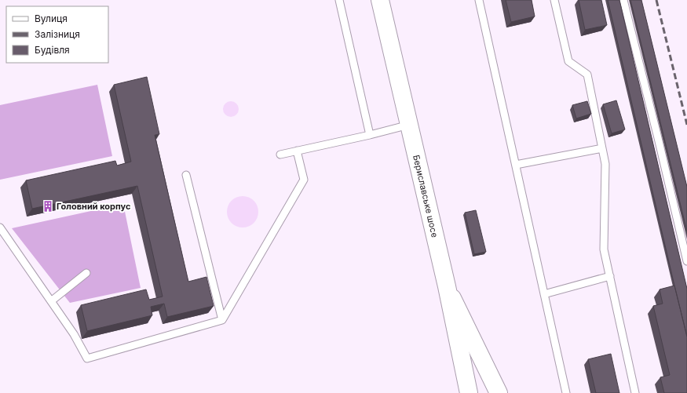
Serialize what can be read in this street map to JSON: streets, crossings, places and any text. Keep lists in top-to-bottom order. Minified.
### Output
{"streets":{"main road":["Бериславське шосе"]},"places":{"building":["Головний корпус"]},"legend":["Вулиця","Залізниця","Будівля"]}
